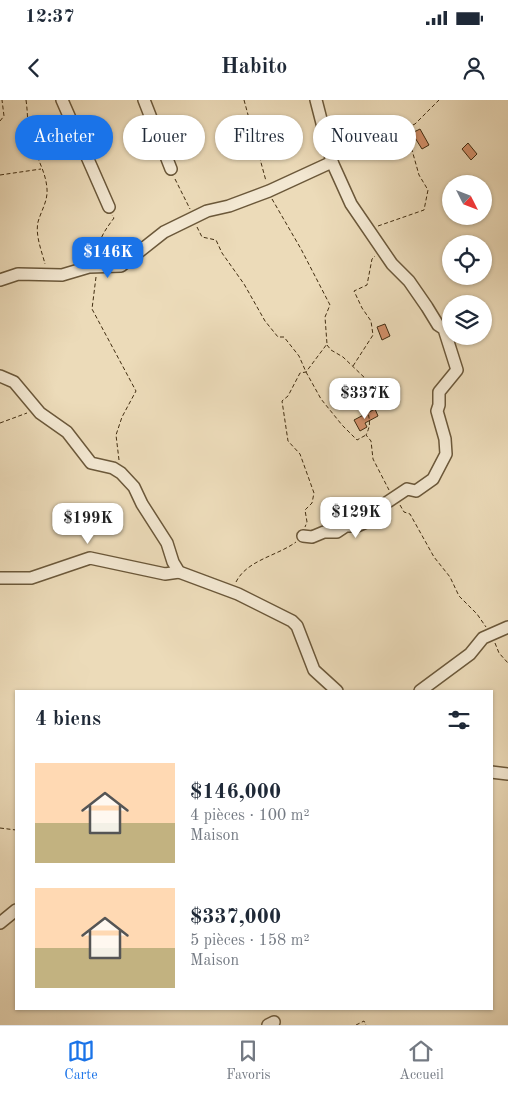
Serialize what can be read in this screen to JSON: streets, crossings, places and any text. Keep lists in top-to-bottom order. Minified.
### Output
{"north":"bottom right","page":{"status":"12:37","header":"Habito","chip":["Acheter","Louer","Filtres","Nouveau"],"price":["$146K","$337K","$129K","$199K"],"heading":"4 biens","list":[{"name":"$146,000","note":"4 pièces · 100 m² · Maison"},{"name":"$337,000","note":"5 pièces · 158 m² · Maison"}],"tabs":["Carte","Favoris","Accueil"]}}
